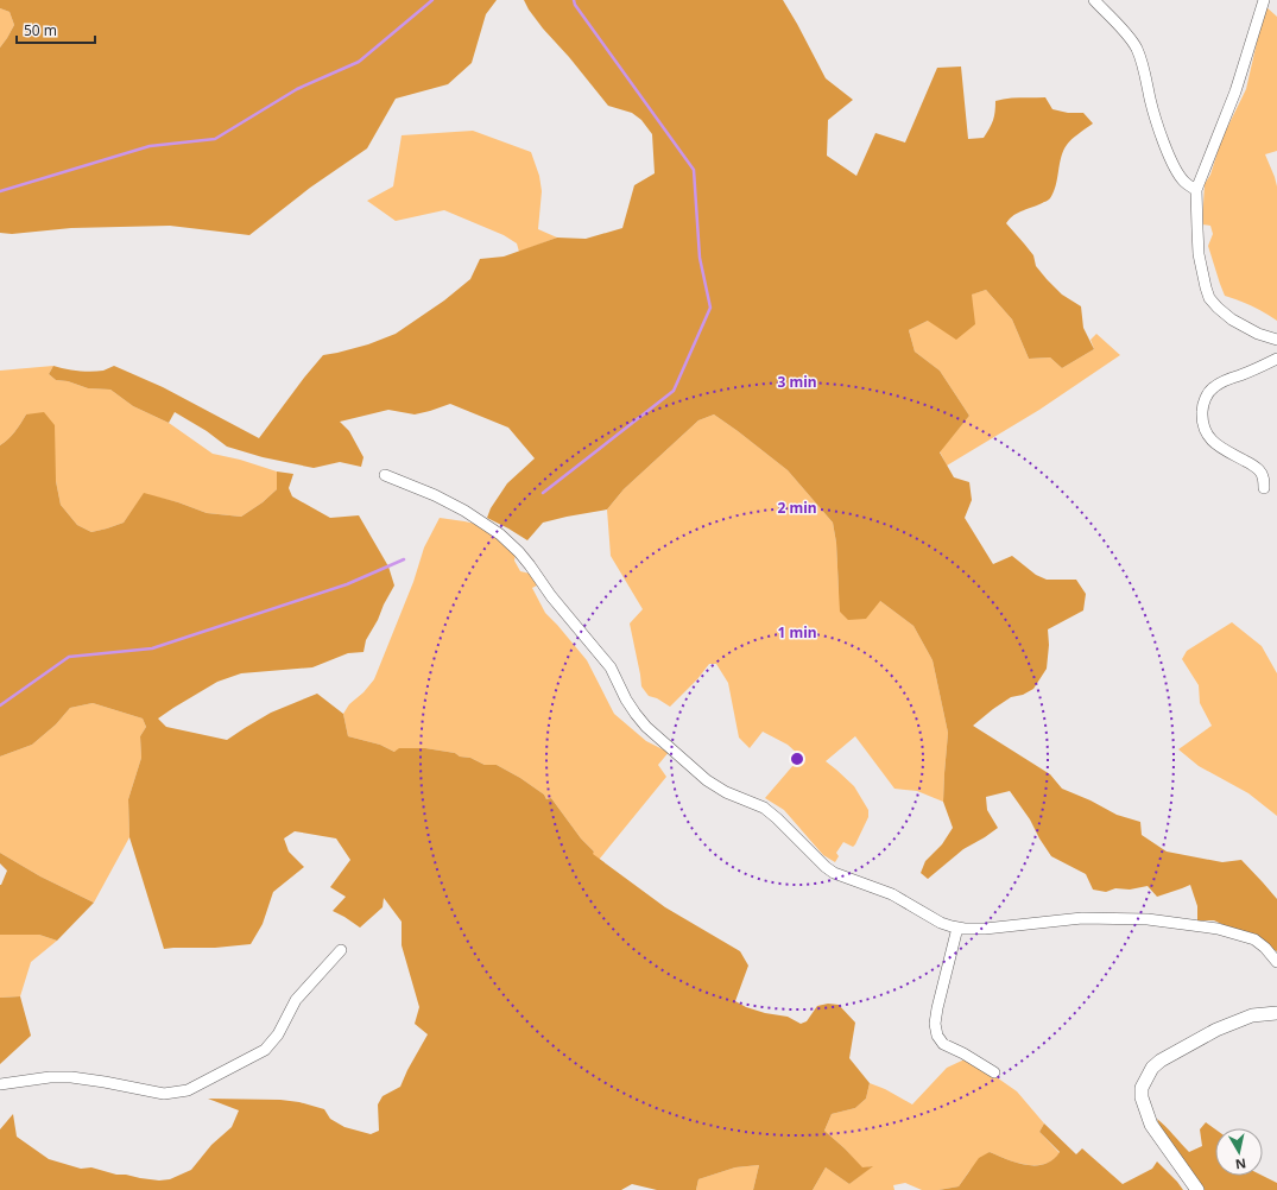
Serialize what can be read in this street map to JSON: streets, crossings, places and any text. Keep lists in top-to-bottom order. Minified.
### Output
{"scale_bar":"50 m","north":"bottom","rings":["3 min","2 min","1 min"]}
